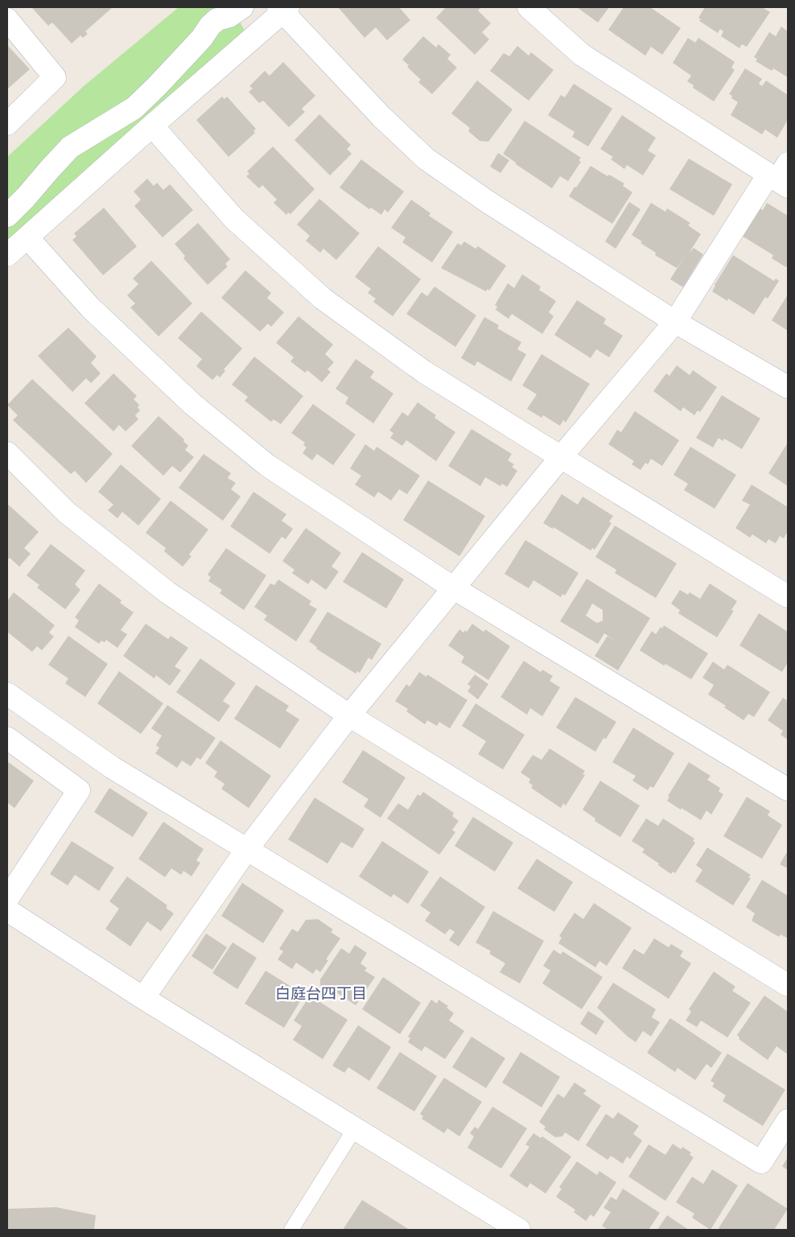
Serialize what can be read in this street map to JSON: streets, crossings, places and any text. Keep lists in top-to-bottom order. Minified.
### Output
{"districts":["白庭台四丁目"]}
